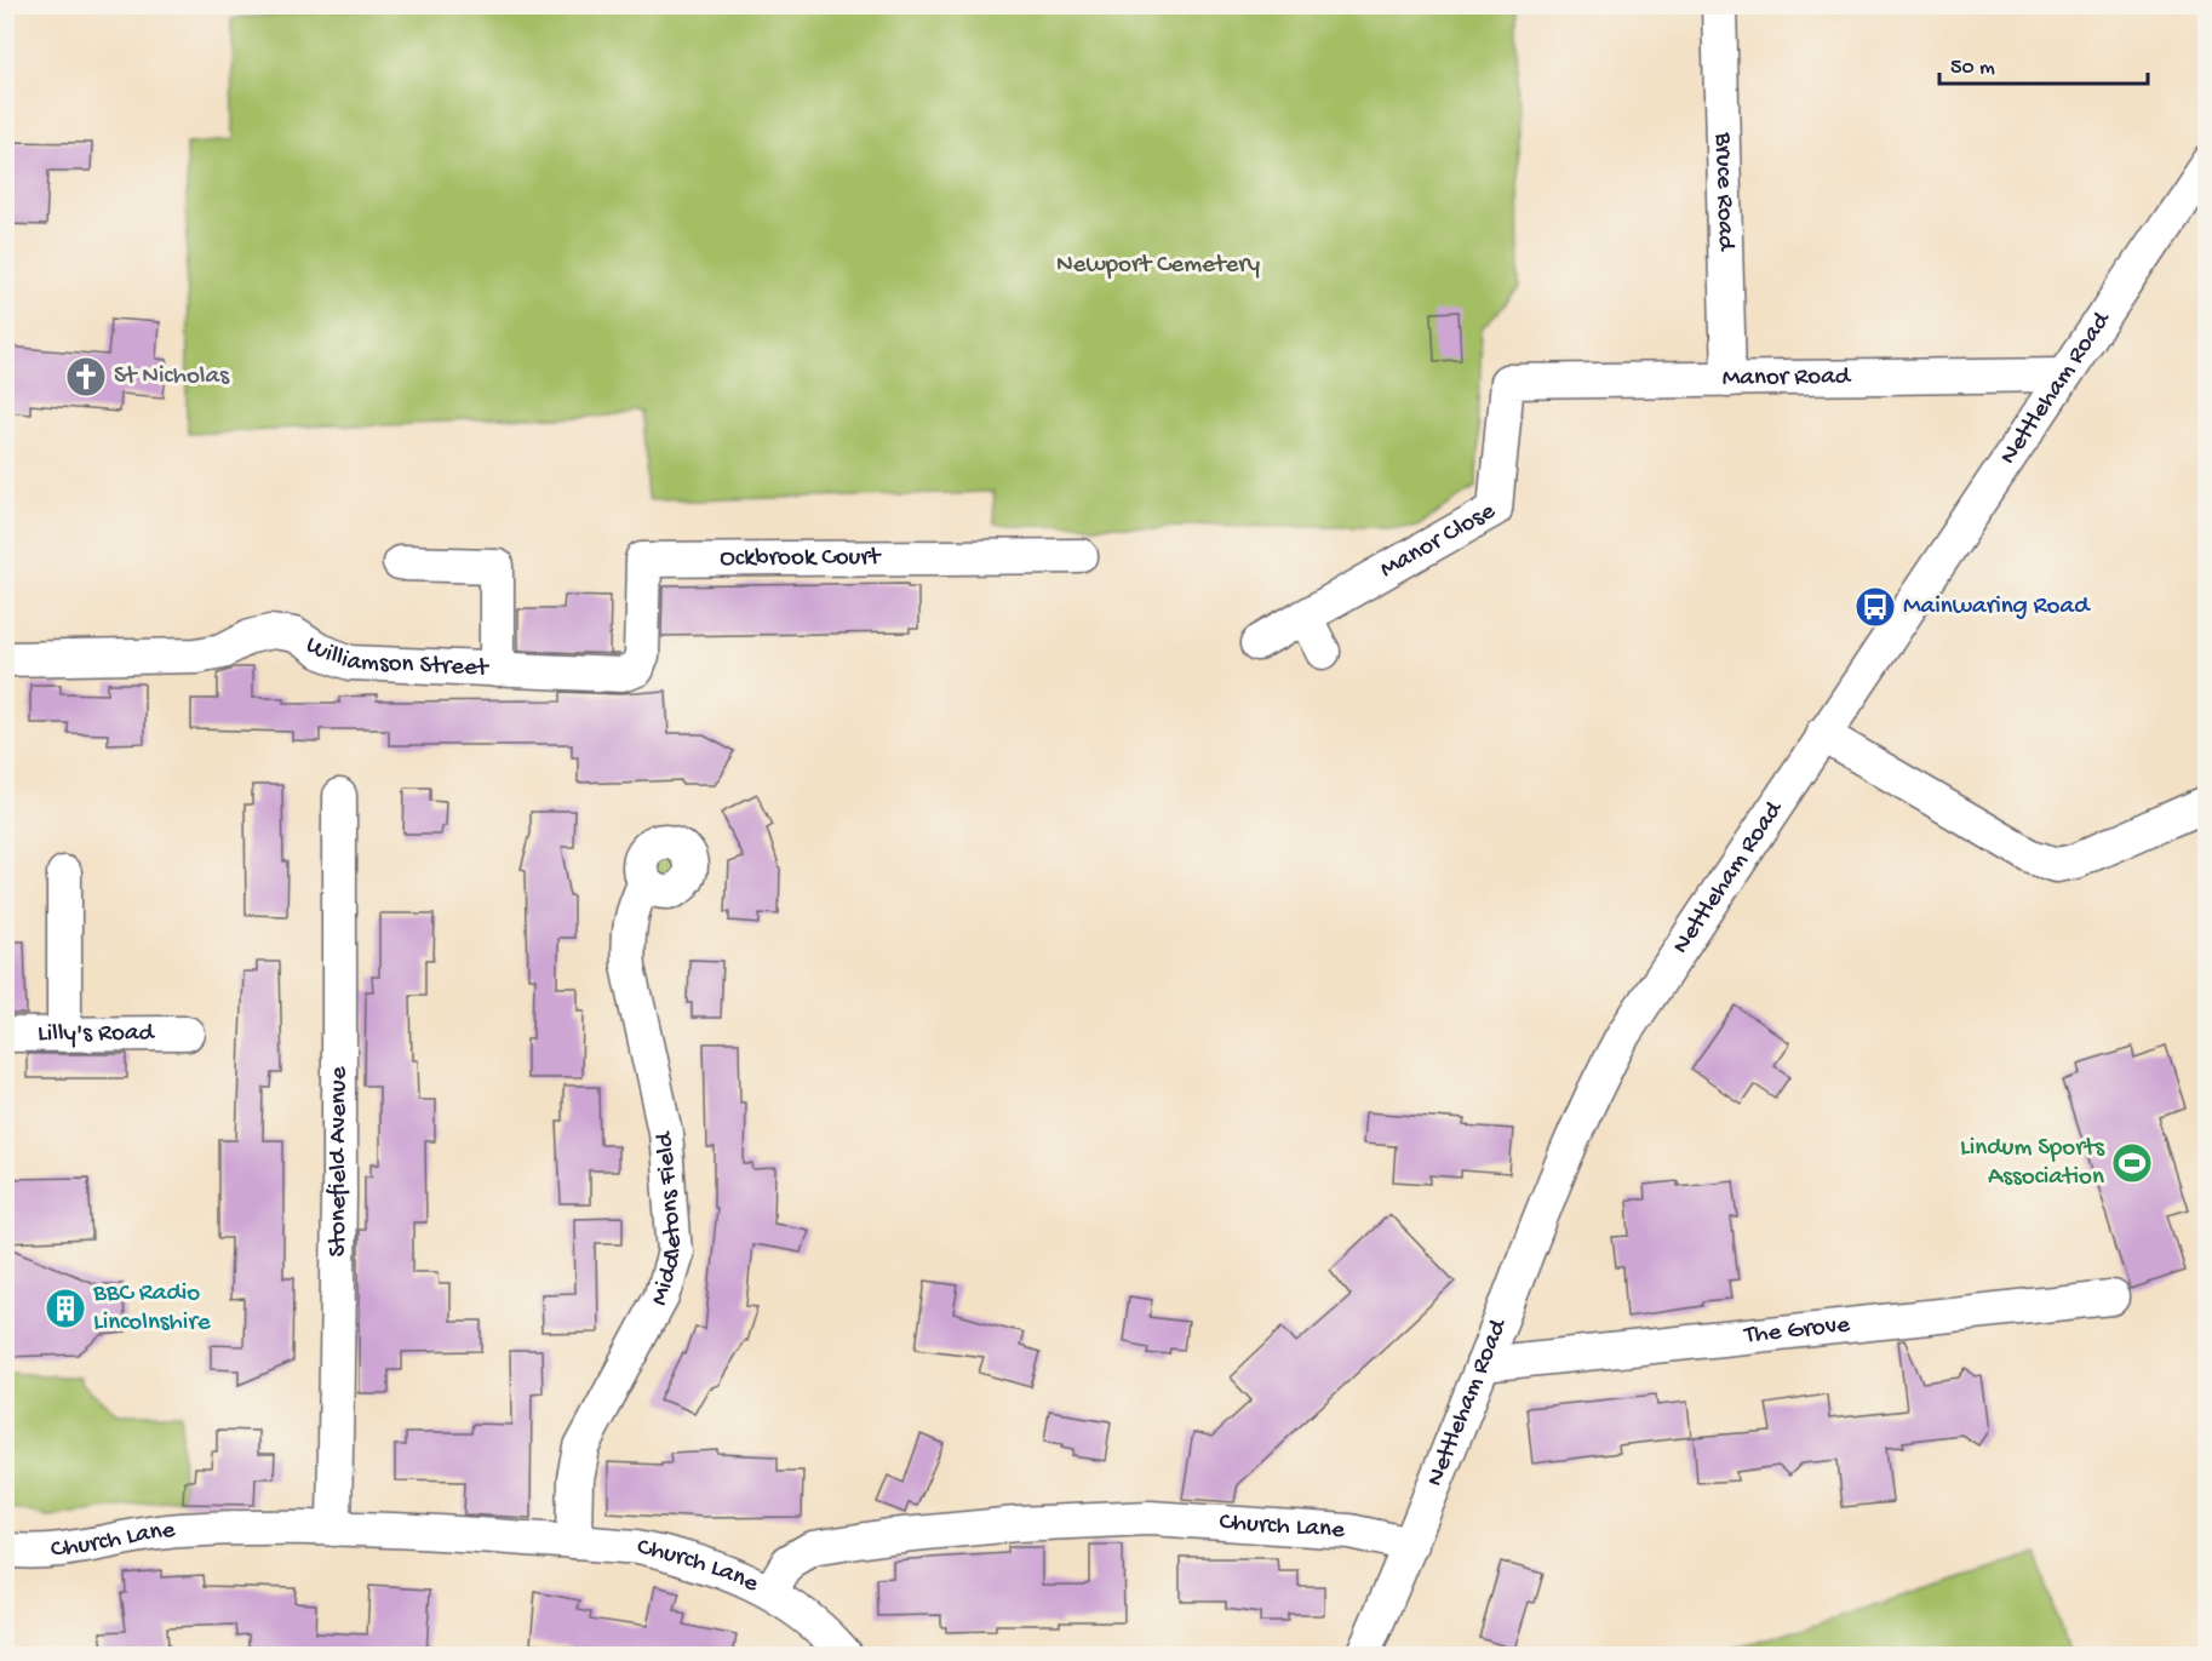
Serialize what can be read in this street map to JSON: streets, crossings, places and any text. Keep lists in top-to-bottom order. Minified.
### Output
{"streets":{"street":["Bruce Road","Manor Road","Nettleham Road","Manor Close","Ockbrook Court","Williamson Street","Lilly's Road","Stonefield Avenue","Middletons Field","The Grove","Church Lane"]},"crossings":[["Bruce Road","Manor Road"],["Manor Road","Nettleham Road"],["Manor Road","Manor Close"],["Nettleham Road","The Grove"],["Nettleham Road","Church Lane"],["Ockbrook Court","Williamson Street"],["Stonefield Avenue","Church Lane"],["Middletons Field","Church Lane"]],"parks":["Newport Cemetery"],"places":{"church":["St Nicholas"],"bus stop":["Mainwaring Road"],"sports":["Lindum Sports Association"],"building":["BBC Radio Lincolnshire"]},"scale_bar":"50 m"}
